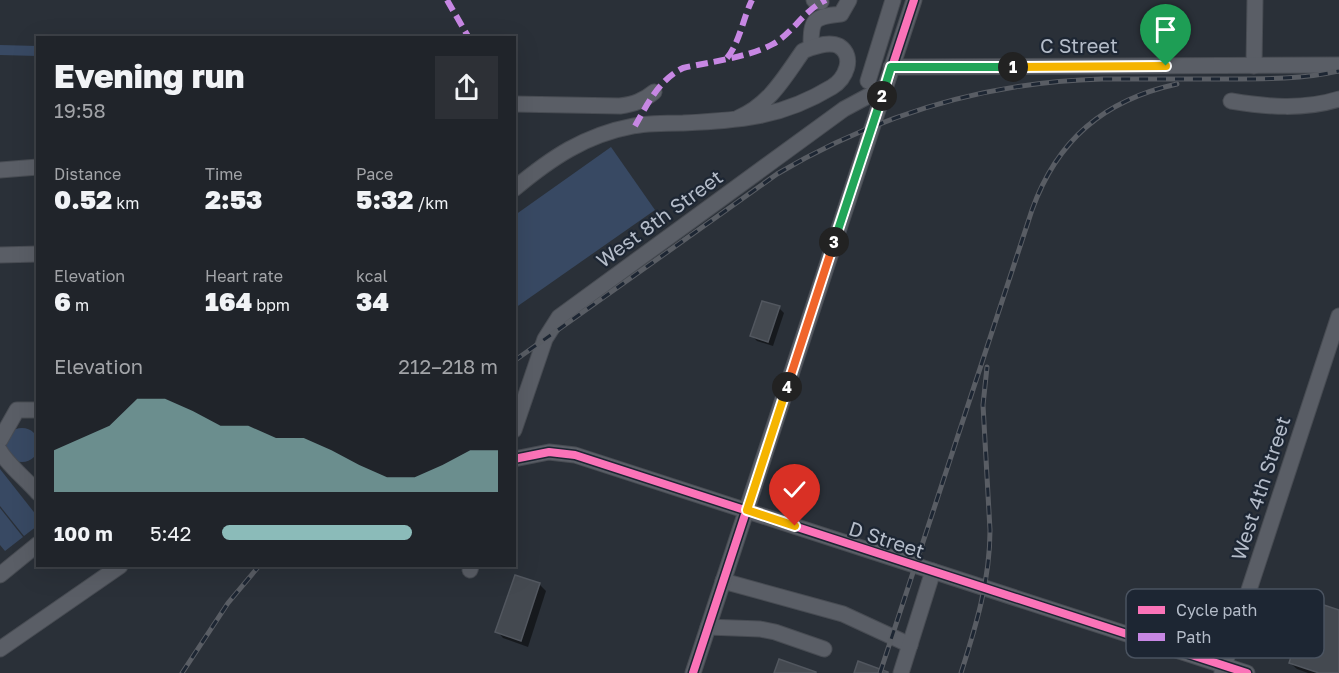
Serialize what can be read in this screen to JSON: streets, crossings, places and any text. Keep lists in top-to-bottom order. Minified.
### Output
{"streets":{"street":["C Street","West 8th Street","West 4th Street","D Street"]},"legend":["Cycle path","Path"],"page":{"heading":["Evening run","19:58"],"pins":["1","2","3","4"],"stats":[["Distance","0.52 km"],["Time","2:53"],["Pace","5:32 /km"],["Elevation","6 m"],["Heart rate","164 bpm"],["kcal","34"]],"chart":["Elevation","212–218 m"],"list":[{"name":"100 m","note":"5:42"}]}}
